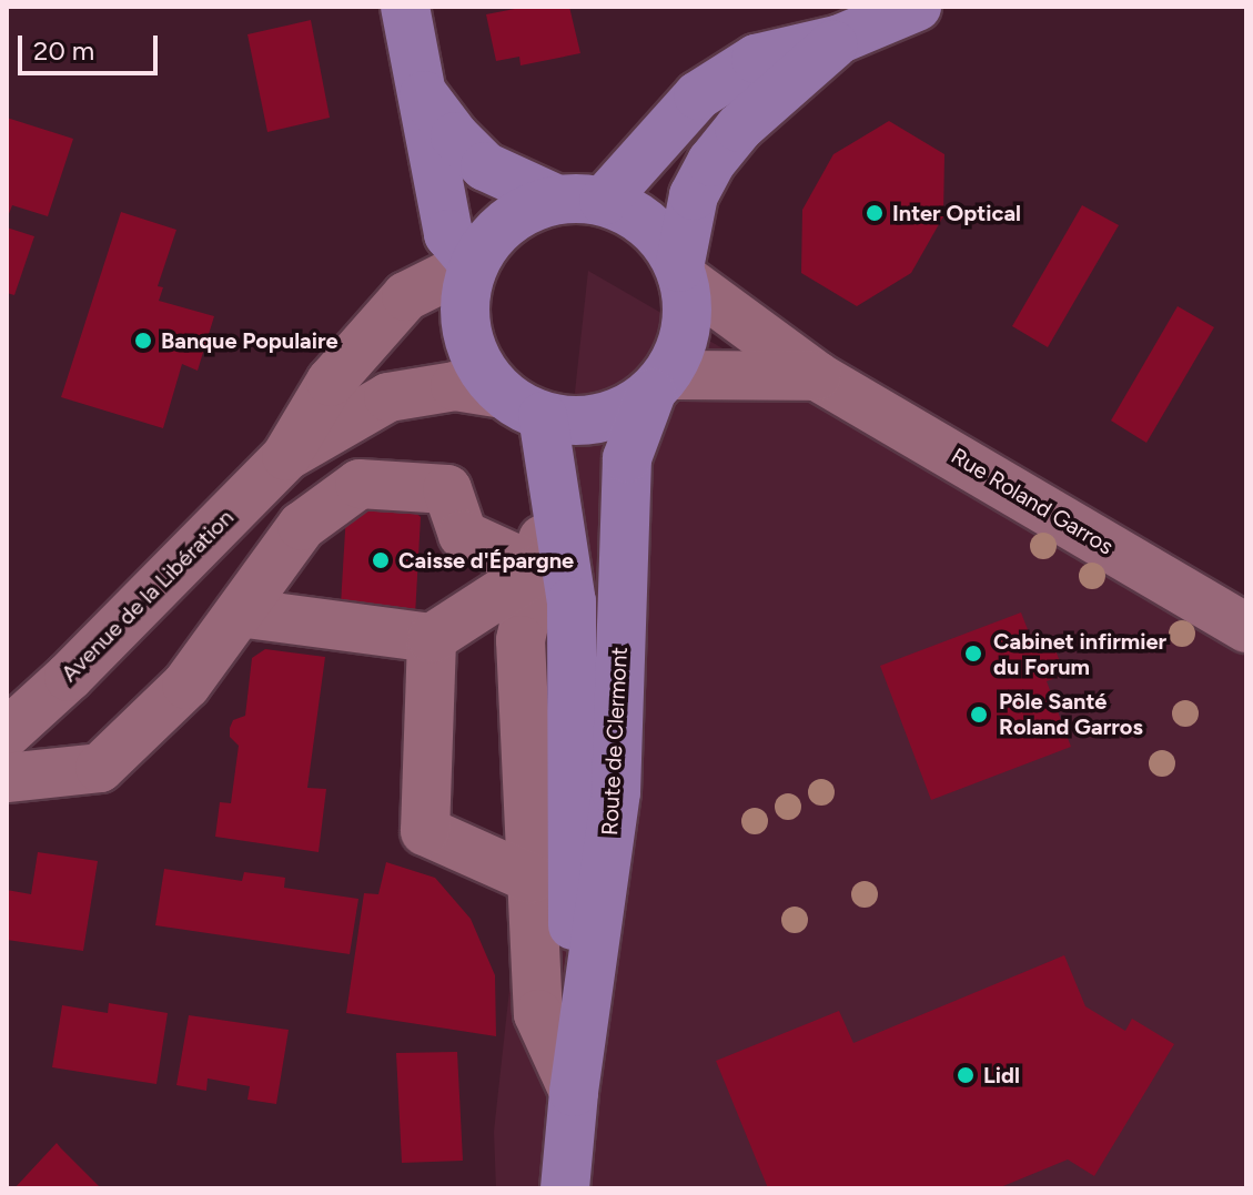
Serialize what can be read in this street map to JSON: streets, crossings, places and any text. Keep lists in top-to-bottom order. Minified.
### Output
{"streets":{"main road":["Route de Clermont"],"street":["Rue Roland Garros","Avenue de la Libération"]},"crossings":[["Rue Roland Garros","Avenue de la Libération"],["Rue Roland Garros","Route de Clermont"],["Avenue de la Libération","Route de Clermont"]],"places":["Inter Optical","Banque Populaire","Caisse d'Épargne","Cabinet infirmier du Forum","Pôle Santé Roland Garros","Lidl"],"scale_bar":"20 m"}
